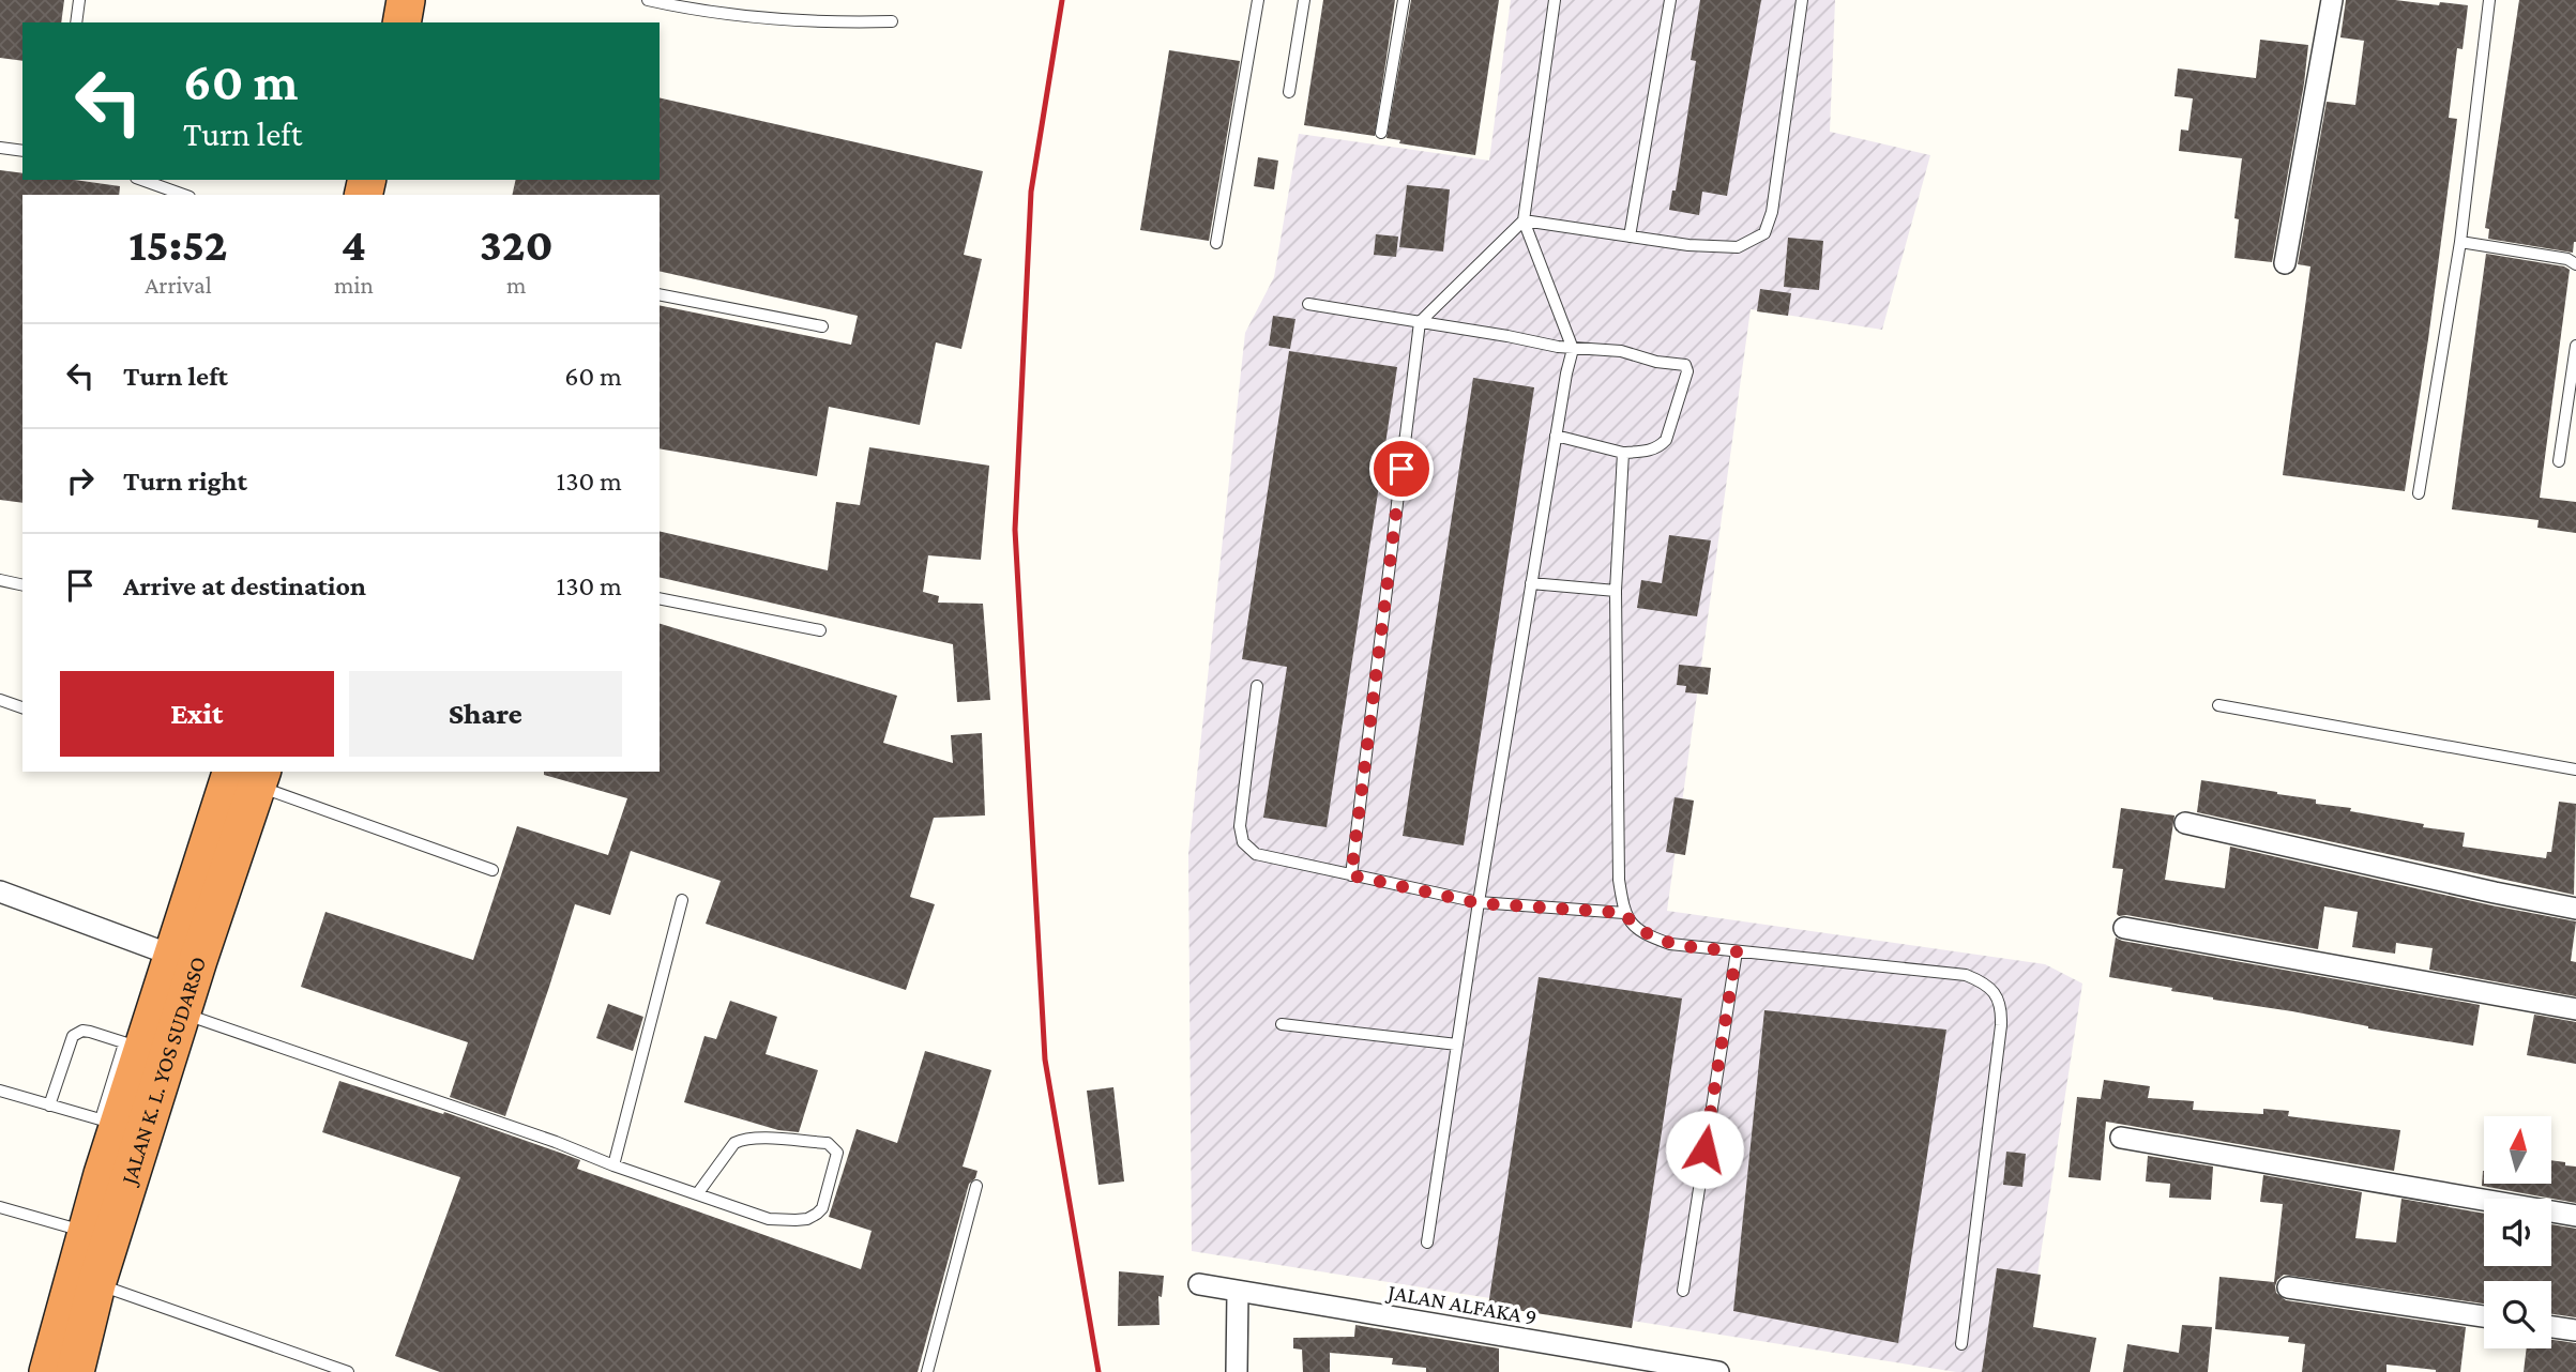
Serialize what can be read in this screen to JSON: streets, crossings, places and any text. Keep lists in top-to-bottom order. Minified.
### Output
{"streets":{"highway":["JALAN K. L. YOS SUDARSO"],"street":["JALAN ALFAKA 9"]},"north":"top","page":{"turn":["60 m","Turn left"],"eta":["15:52","Arrival","4","min","320","m"],"list":[{"name":"Turn left","value":"60 m"},{"name":"Turn right","value":"130 m"},{"name":"Arrive at destination","value":"130 m"}],"buttons":["Exit","Share"]}}
